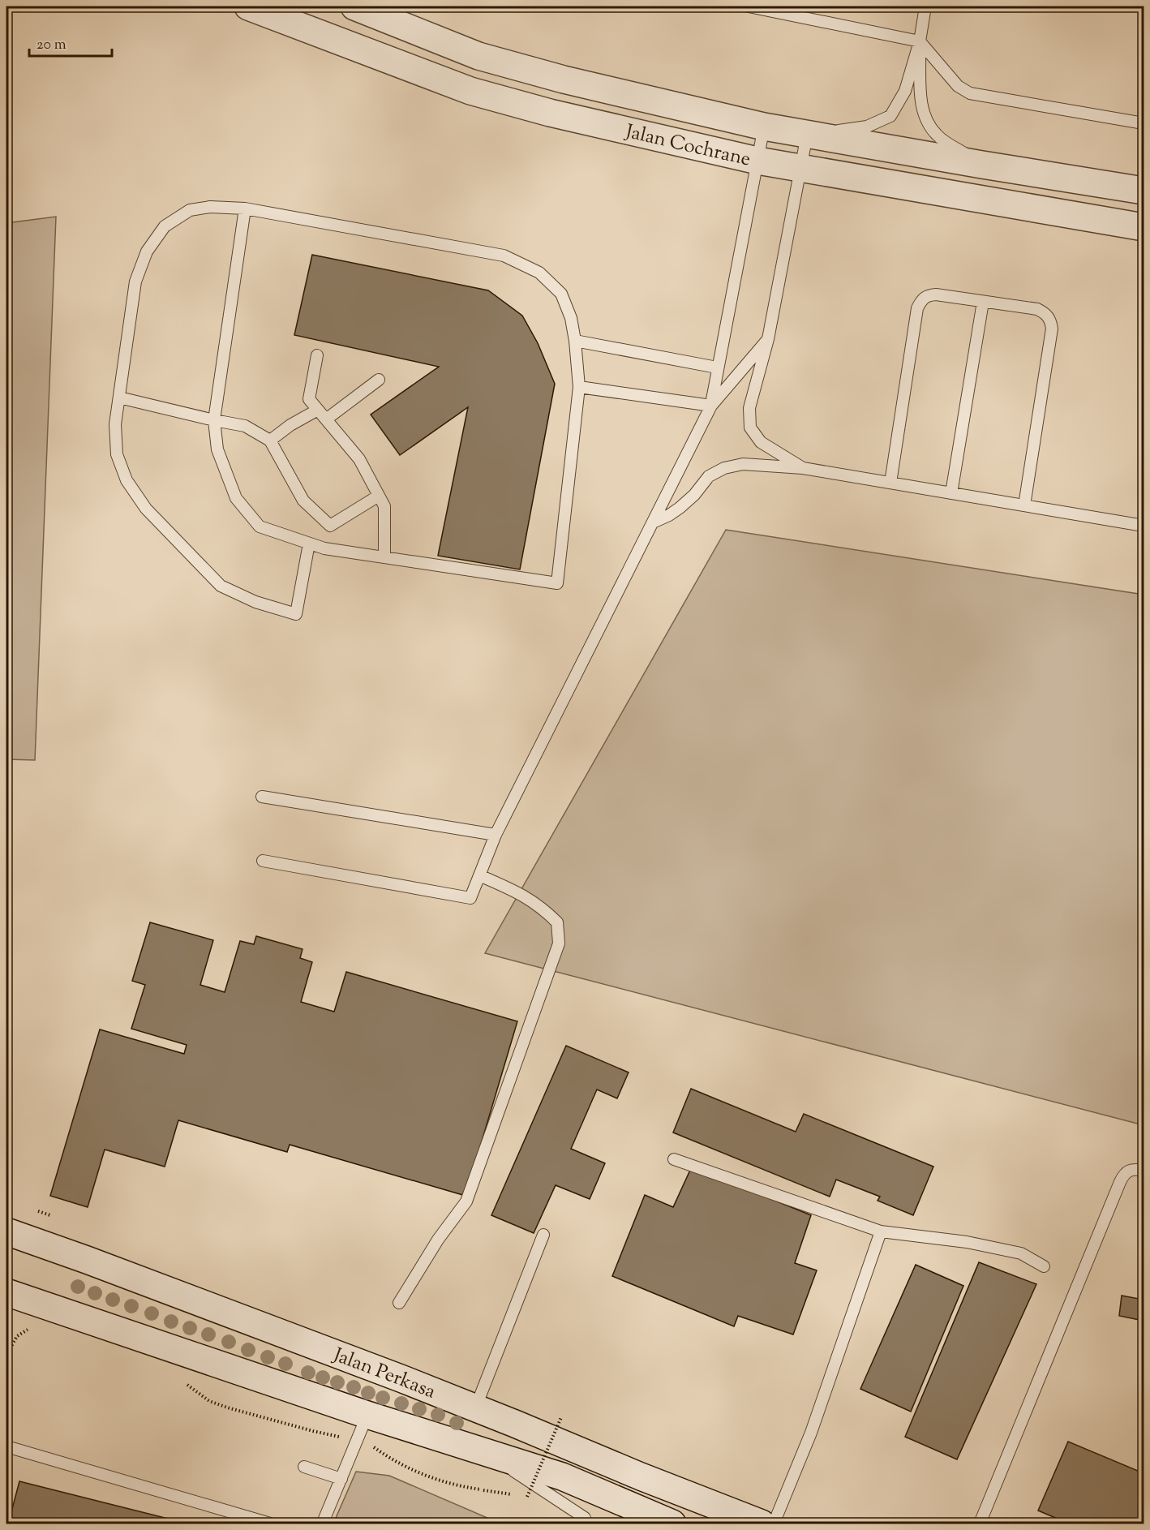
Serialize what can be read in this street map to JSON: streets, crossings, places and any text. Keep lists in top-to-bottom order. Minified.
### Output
{"streets":{"street":["Jalan Cochrane","Jalan Perkasa"]},"scale_bar":"20 m"}
